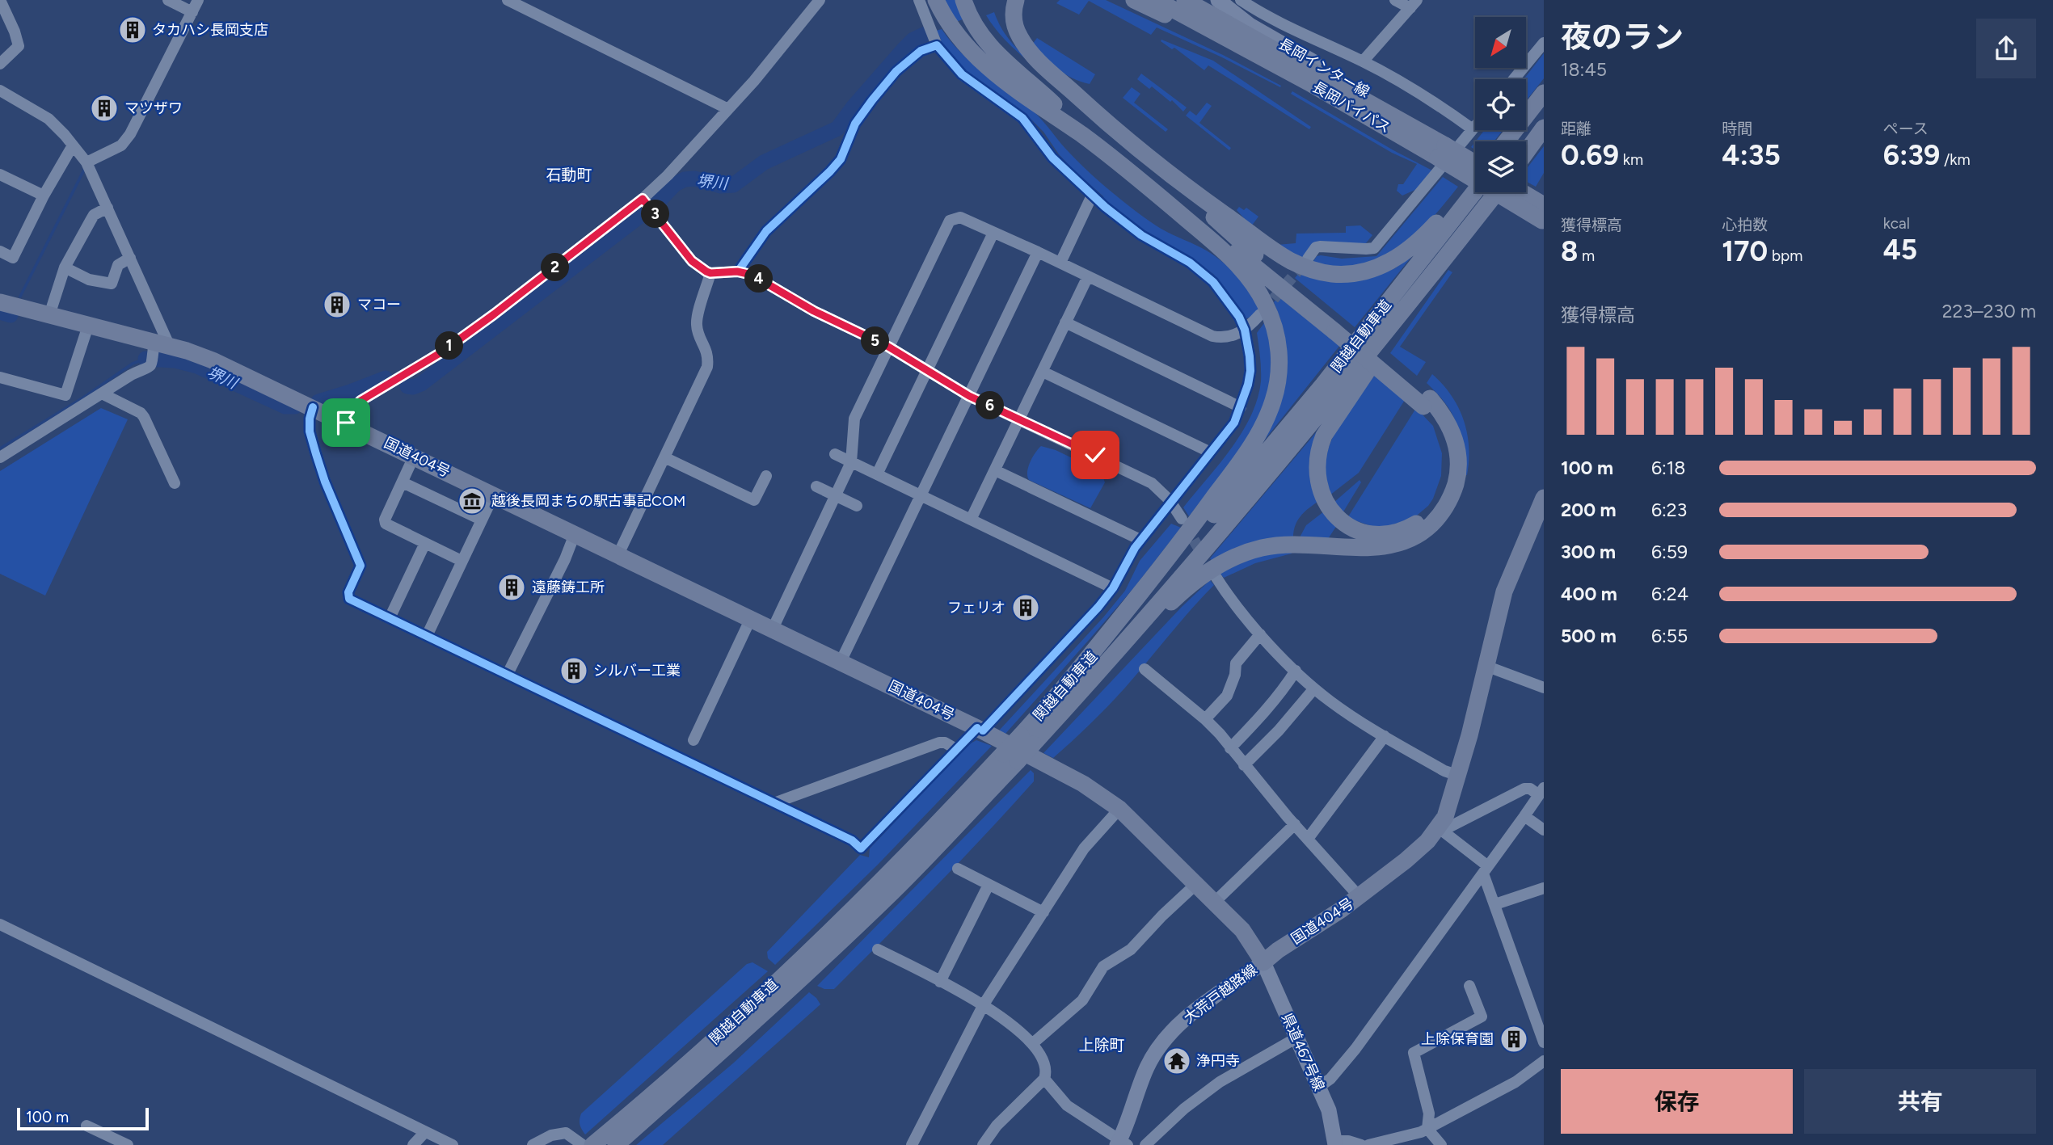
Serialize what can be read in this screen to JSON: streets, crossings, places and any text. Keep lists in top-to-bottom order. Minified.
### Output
{"streets":{"highway":["長岡バイパス","関越自動車道","国道404号"],"main road":["長岡インター線","大荒戸越路線","県道467号線"]},"crossings":[["長岡インター線","長岡バイパス"],["国道404号","大荒戸越路線"],["国道404号","県道467号線"],["大荒戸越路線","県道467号線"]],"districts":["石動町","上除町"],"water":["堺川"],"places":{"building":["タカハシ長岡支店","マツザワ","マコー","遠藤鋳工所","フェリオ","シルバー工業","上除保育園"],"museum":["越後長岡まちの駅古事記COM"],"temple":["浄円寺"]},"scale_bar":"100 m","north":"bottom left","page":{"heading":["夜のラン","18:45"],"stats":[["距離","0.69 km"],["時間","4:35"],["ペース","6:39 /km"],["獲得標高","8 m"],["心拍数","170 bpm"],["kcal","45"]],"pins":["3","2","4","5","1","6"],"chart":["獲得標高","223–230 m"],"list":[{"name":"100 m","note":"6:18"},{"name":"200 m","note":"6:23"},{"name":"300 m","note":"6:59"},{"name":"400 m","note":"6:24"},{"name":"500 m","note":"6:55"}],"buttons":["保存","共有"],"scale":"100 m"}}
